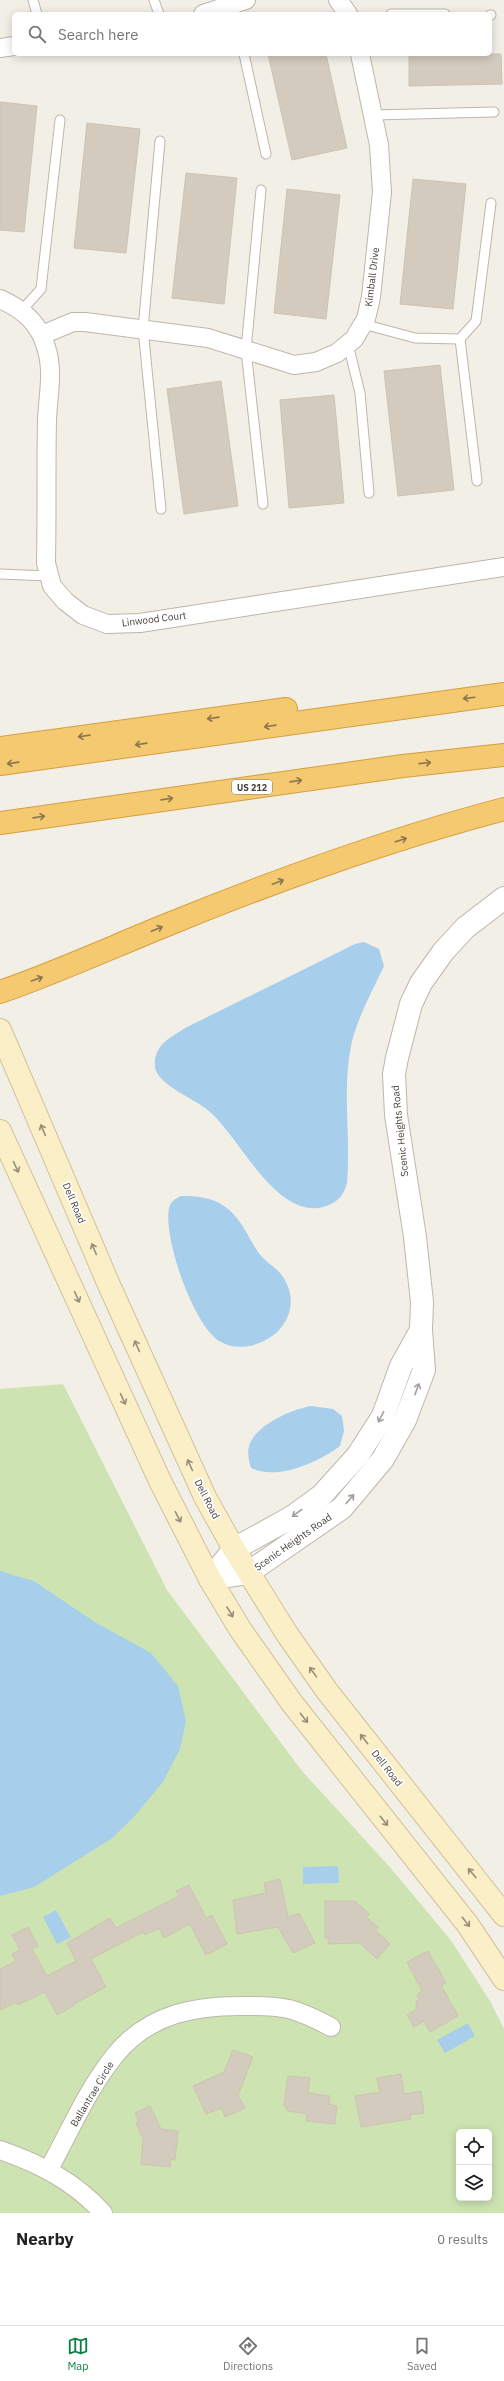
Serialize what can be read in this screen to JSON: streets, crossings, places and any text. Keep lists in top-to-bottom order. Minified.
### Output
{"streets":{"highway":["US 212"],"main road":["Dell Road"],"street":["Kimball Drive","Linwood Court","Scenic Heights Road","Ballantrae Circle"]},"crossings":[["Kimball Drive","Linwood Court"],["Scenic Heights Road","Dell Road"]],"page":{"search":"Search here","heading":["Nearby","0 results"],"nav":["Map","Directions","Saved"]}}
